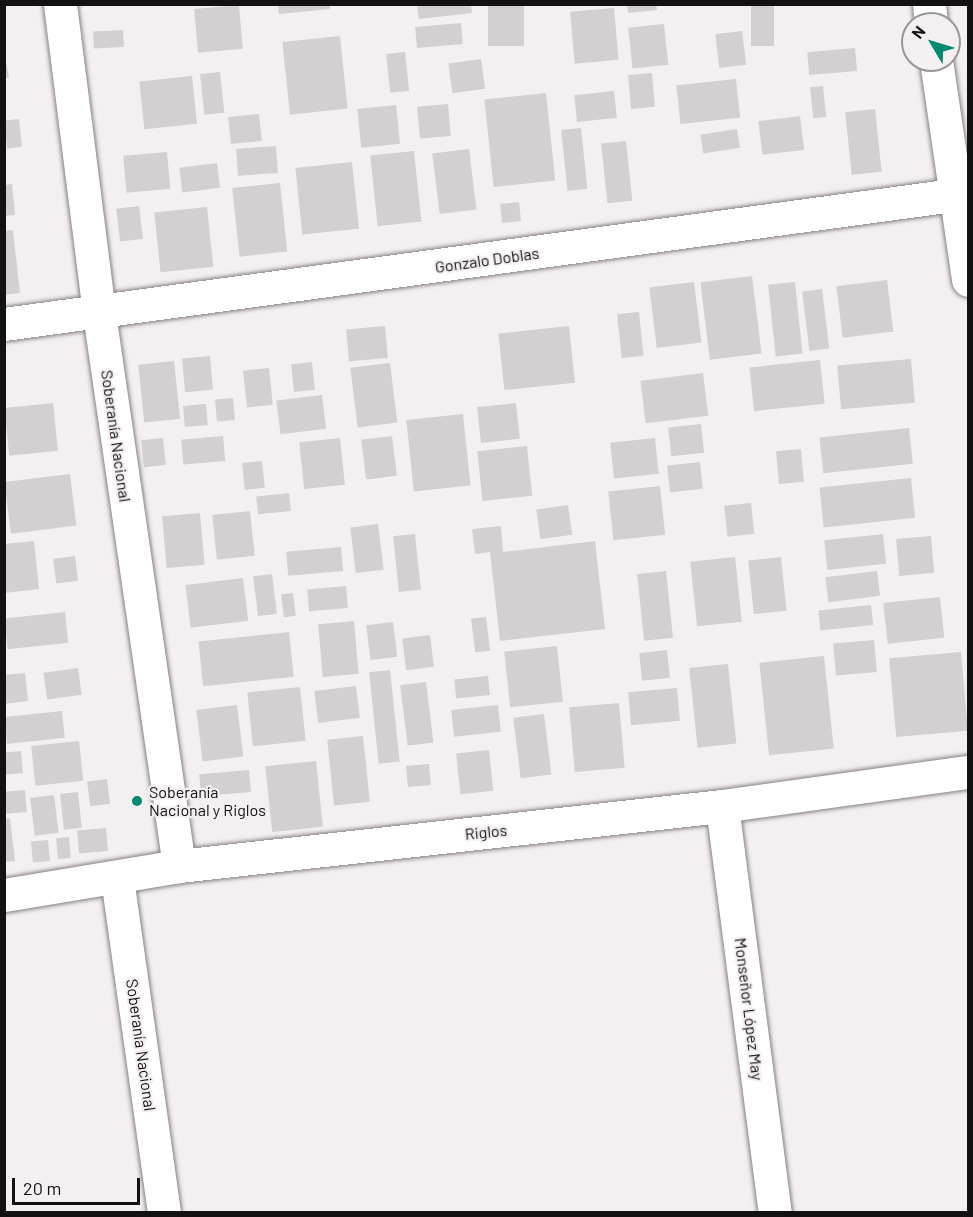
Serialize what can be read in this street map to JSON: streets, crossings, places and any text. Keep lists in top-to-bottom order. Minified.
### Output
{"streets":{"street":["Gonzalo Doblas","Soberanía Nacional","Riglos","Monseñor López May"]},"crossings":[["Gonzalo Doblas","Soberanía Nacional"],["Soberanía Nacional","Riglos"],["Riglos","Monseñor López May"]],"places":["Soberanía Nacional y Riglos"],"scale_bar":"20 m","north":"top left"}
